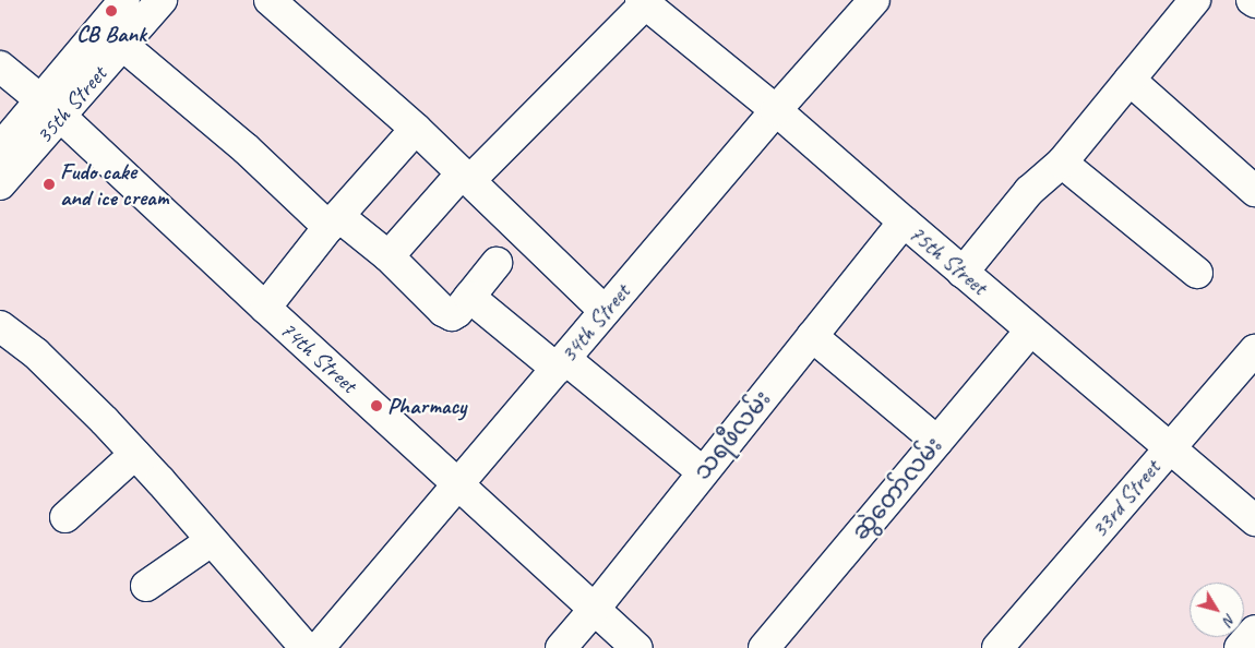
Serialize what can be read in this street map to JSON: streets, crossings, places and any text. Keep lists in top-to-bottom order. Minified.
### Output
{"streets":{"street":["35th Street","75th Street","34th Street","74th Street","သရဖီလမ်း","ဆွဲတော်လမ်း","33rd Street"]},"crossings":[["35th Street","74th Street"],["75th Street","34th Street"],["75th Street","သရဖီလမ်း"],["75th Street","ဆွဲတော်လမ်း"],["75th Street","33rd Street"],["34th Street","74th Street"],["74th Street","သရဖီလမ်း"]],"places":["CB Bank","Fudo cake and ice cream","Pharmacy"],"north":"bottom right"}
